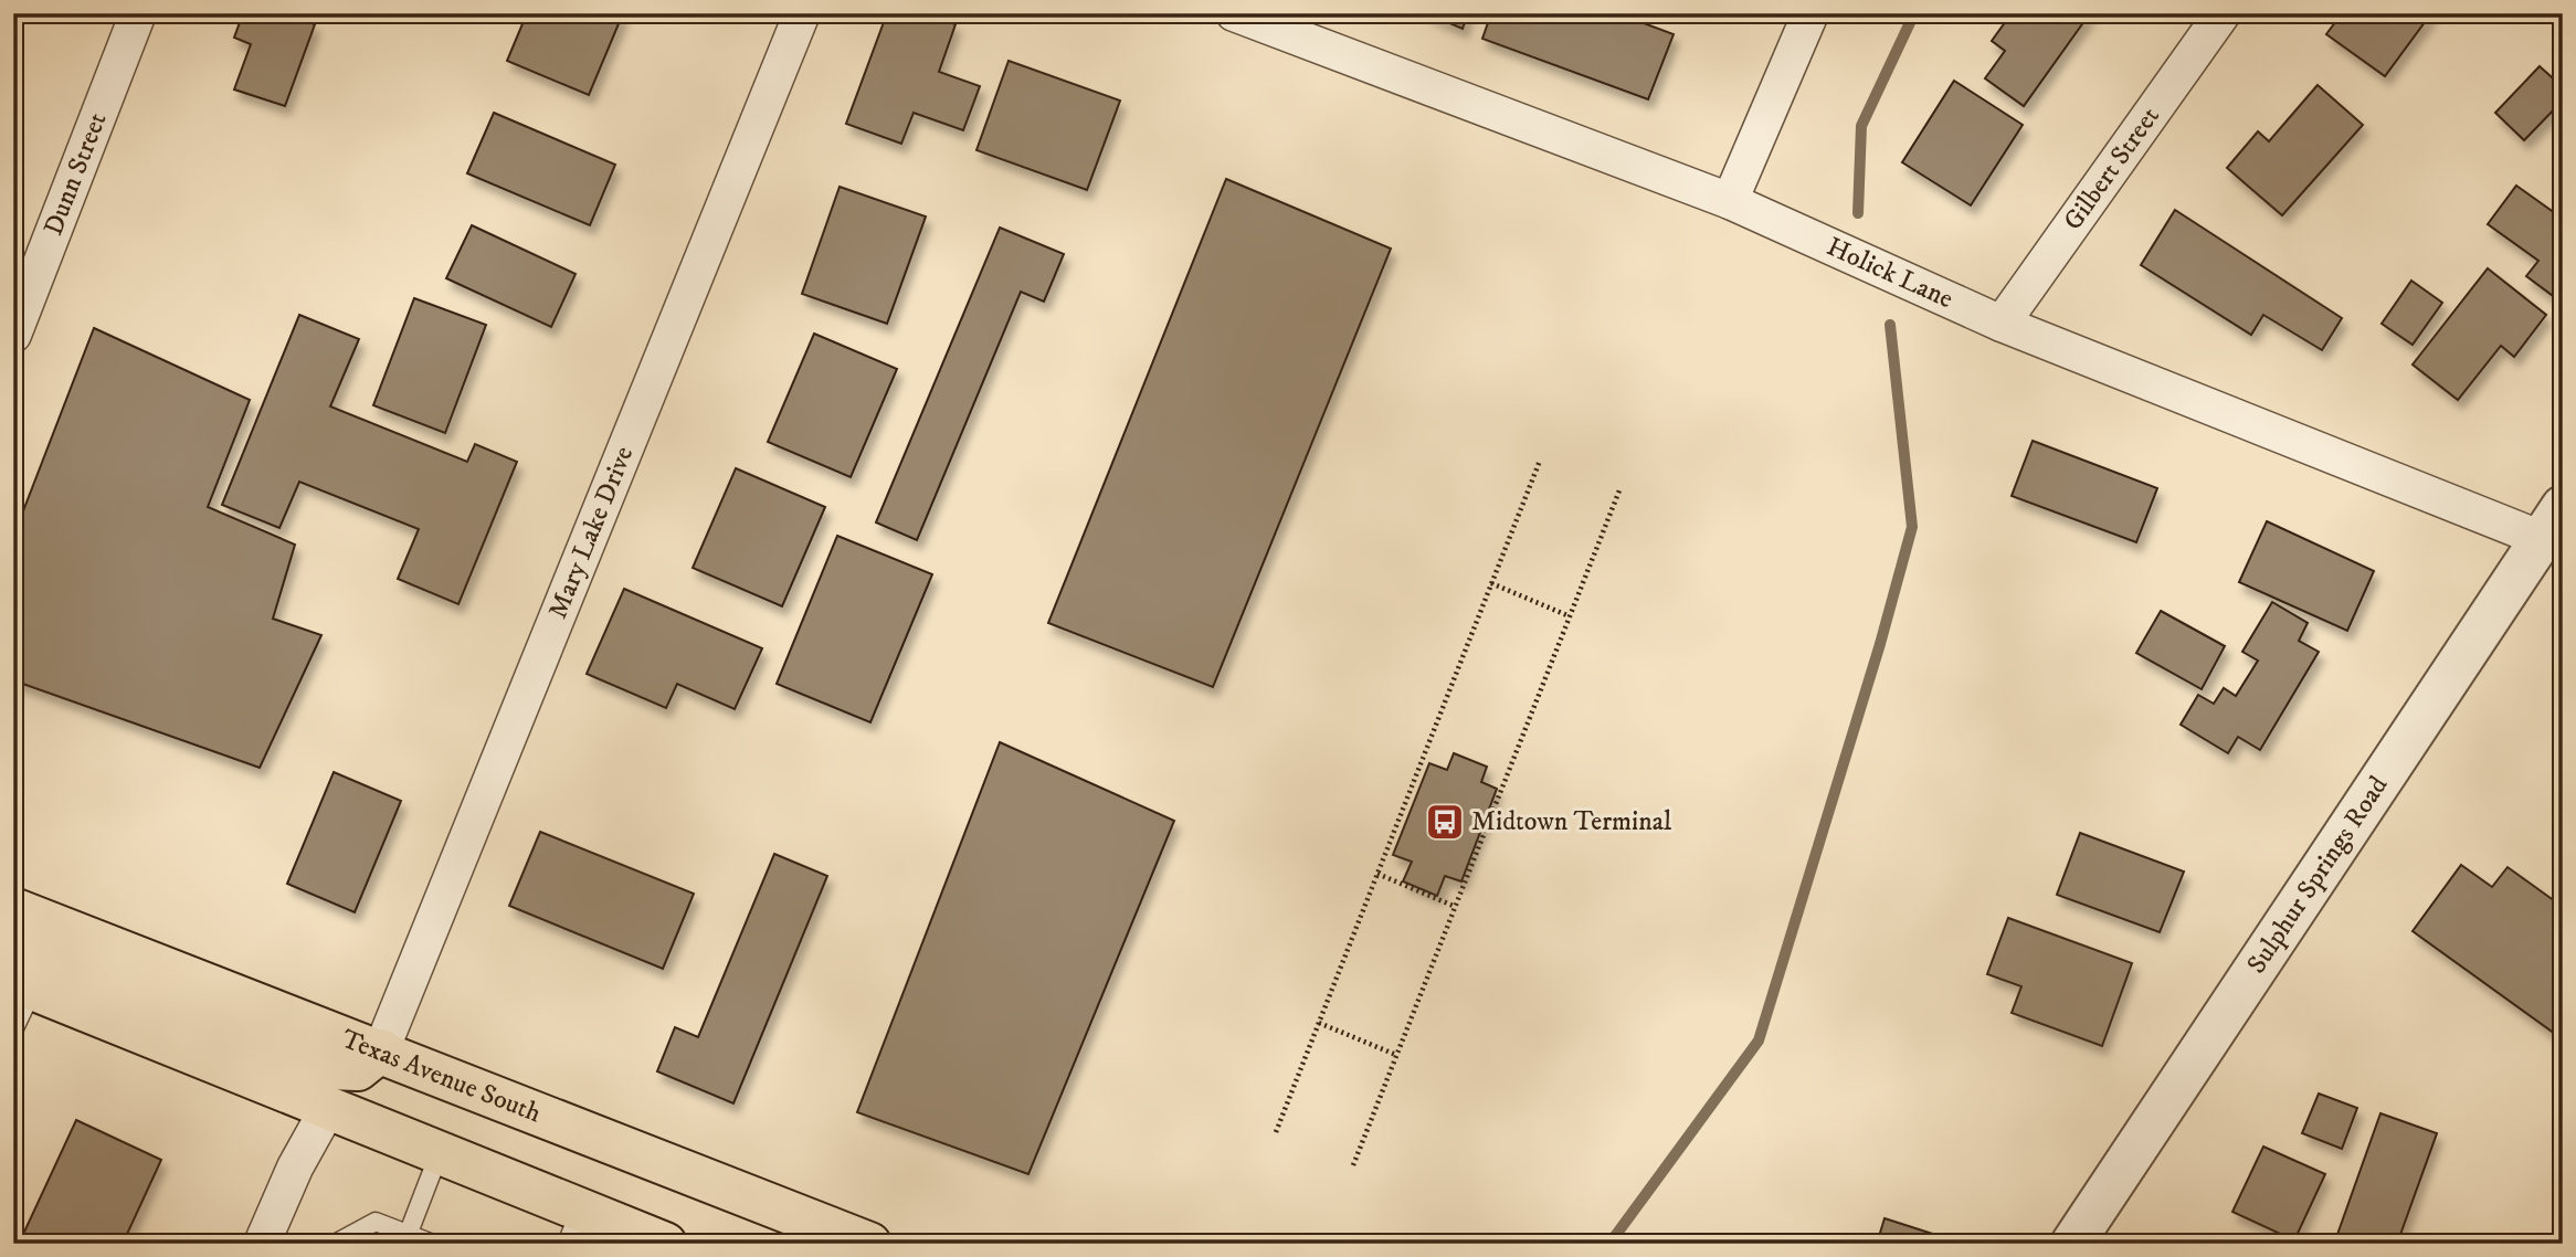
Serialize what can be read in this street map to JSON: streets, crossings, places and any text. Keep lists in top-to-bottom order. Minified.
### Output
{"streets":{"main road":["Texas Avenue South"],"street":["Gilbert Street","Dunn Street","Holick Lane","Mary Lake Drive","Sulphur Springs Road"]},"crossings":[["Gilbert Street","Holick Lane"],["Holick Lane","Sulphur Springs Road"],["Mary Lake Drive","Texas Avenue South"]],"places":{"bus stop":["Midtown Terminal"]}}
